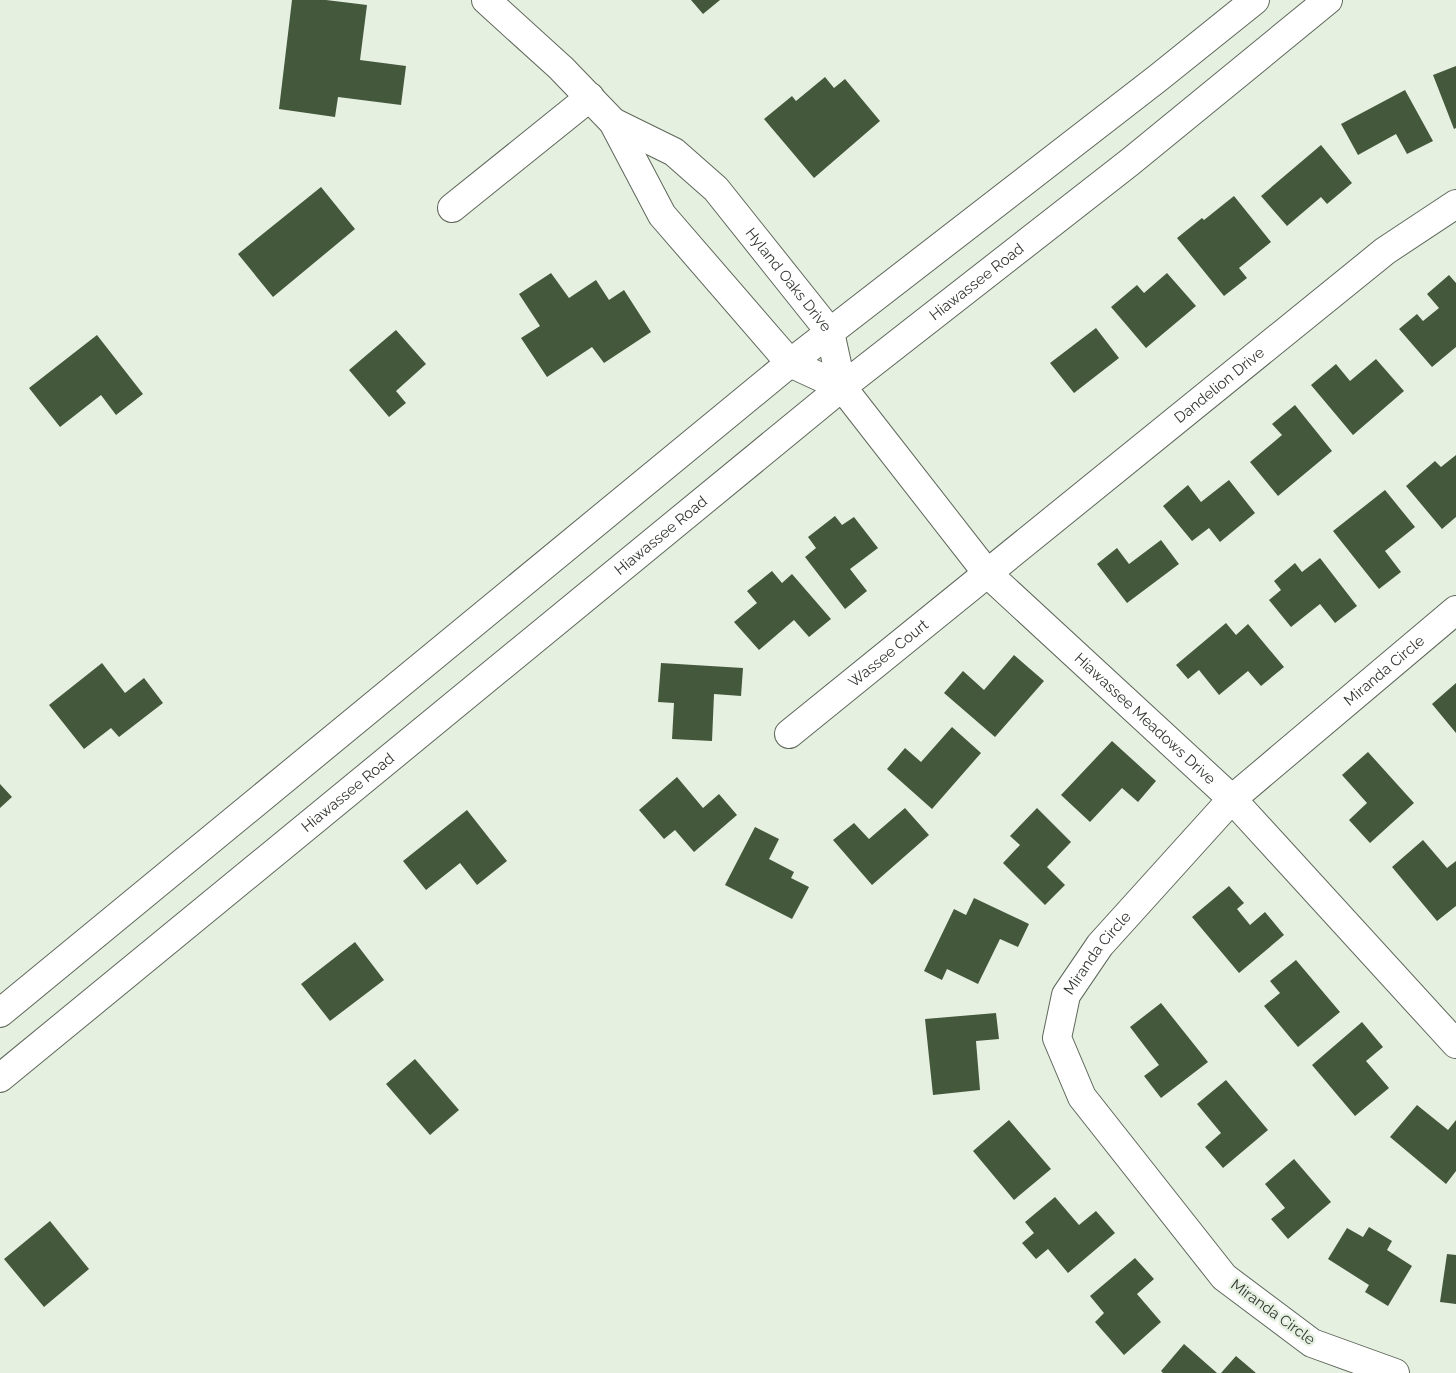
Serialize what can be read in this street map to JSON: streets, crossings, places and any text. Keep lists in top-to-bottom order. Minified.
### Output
{"streets":{"street":["Hyland Oaks Drive","Hiawassee Road","Dandelion Drive","Wassee Court","Miranda Circle","Hiawassee Meadows Drive"]},"crossings":[["Hyland Oaks Drive","Hiawassee Road"],["Hyland Oaks Drive","Hiawassee Meadows Drive"],["Hiawassee Road","Hiawassee Meadows Drive"],["Dandelion Drive","Wassee Court"],["Dandelion Drive","Hiawassee Meadows Drive"],["Wassee Court","Hiawassee Meadows Drive"],["Miranda Circle","Hiawassee Meadows Drive"]]}
